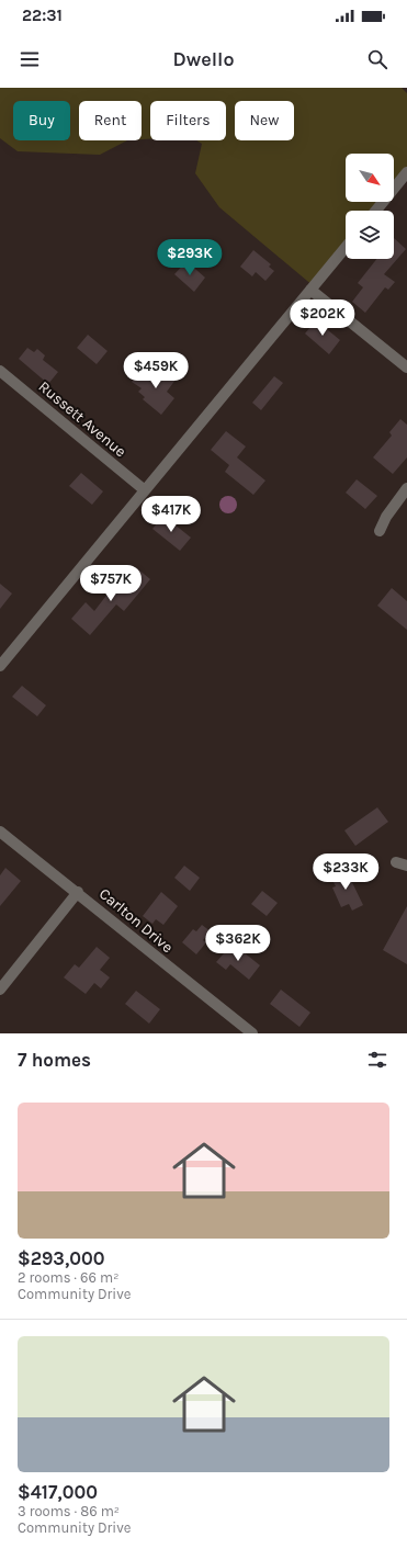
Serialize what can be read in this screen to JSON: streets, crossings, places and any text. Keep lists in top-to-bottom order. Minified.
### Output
{"streets":{"street":["Russett Avenue","Carlton Drive"]},"north":"bottom right","page":{"status":"22:31","header":"Dwello","chip":["Buy","Rent","Filters","New"],"price":["$293K","$202K","$459K","$417K","$757K","$233K","$362K"],"heading":"7 homes","list":[{"name":"$293,000","note":"2 rooms · 66 m² · Community Drive"},{"name":"$417,000","note":"3 rooms · 86 m² · Community Drive"}]}}
